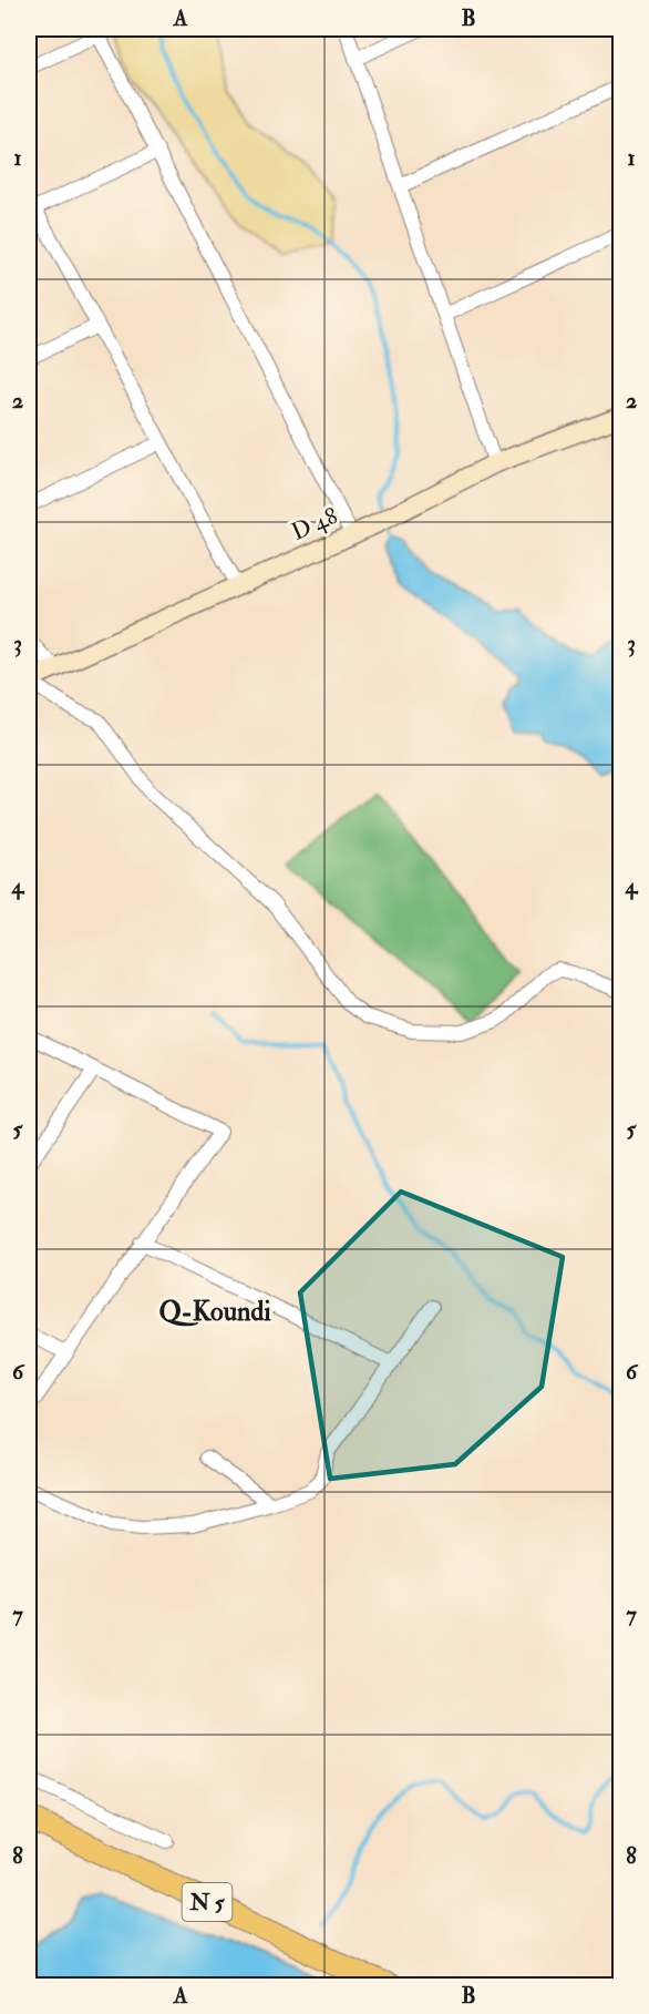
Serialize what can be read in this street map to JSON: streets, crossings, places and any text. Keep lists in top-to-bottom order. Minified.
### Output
{"streets":{"highway":["N 5"],"street":["D 48"]},"districts":["Q-Koundi"],"grid":{"columns":["A","B"],"rows":["1","2","3","4","5","6","7","8"]}}
